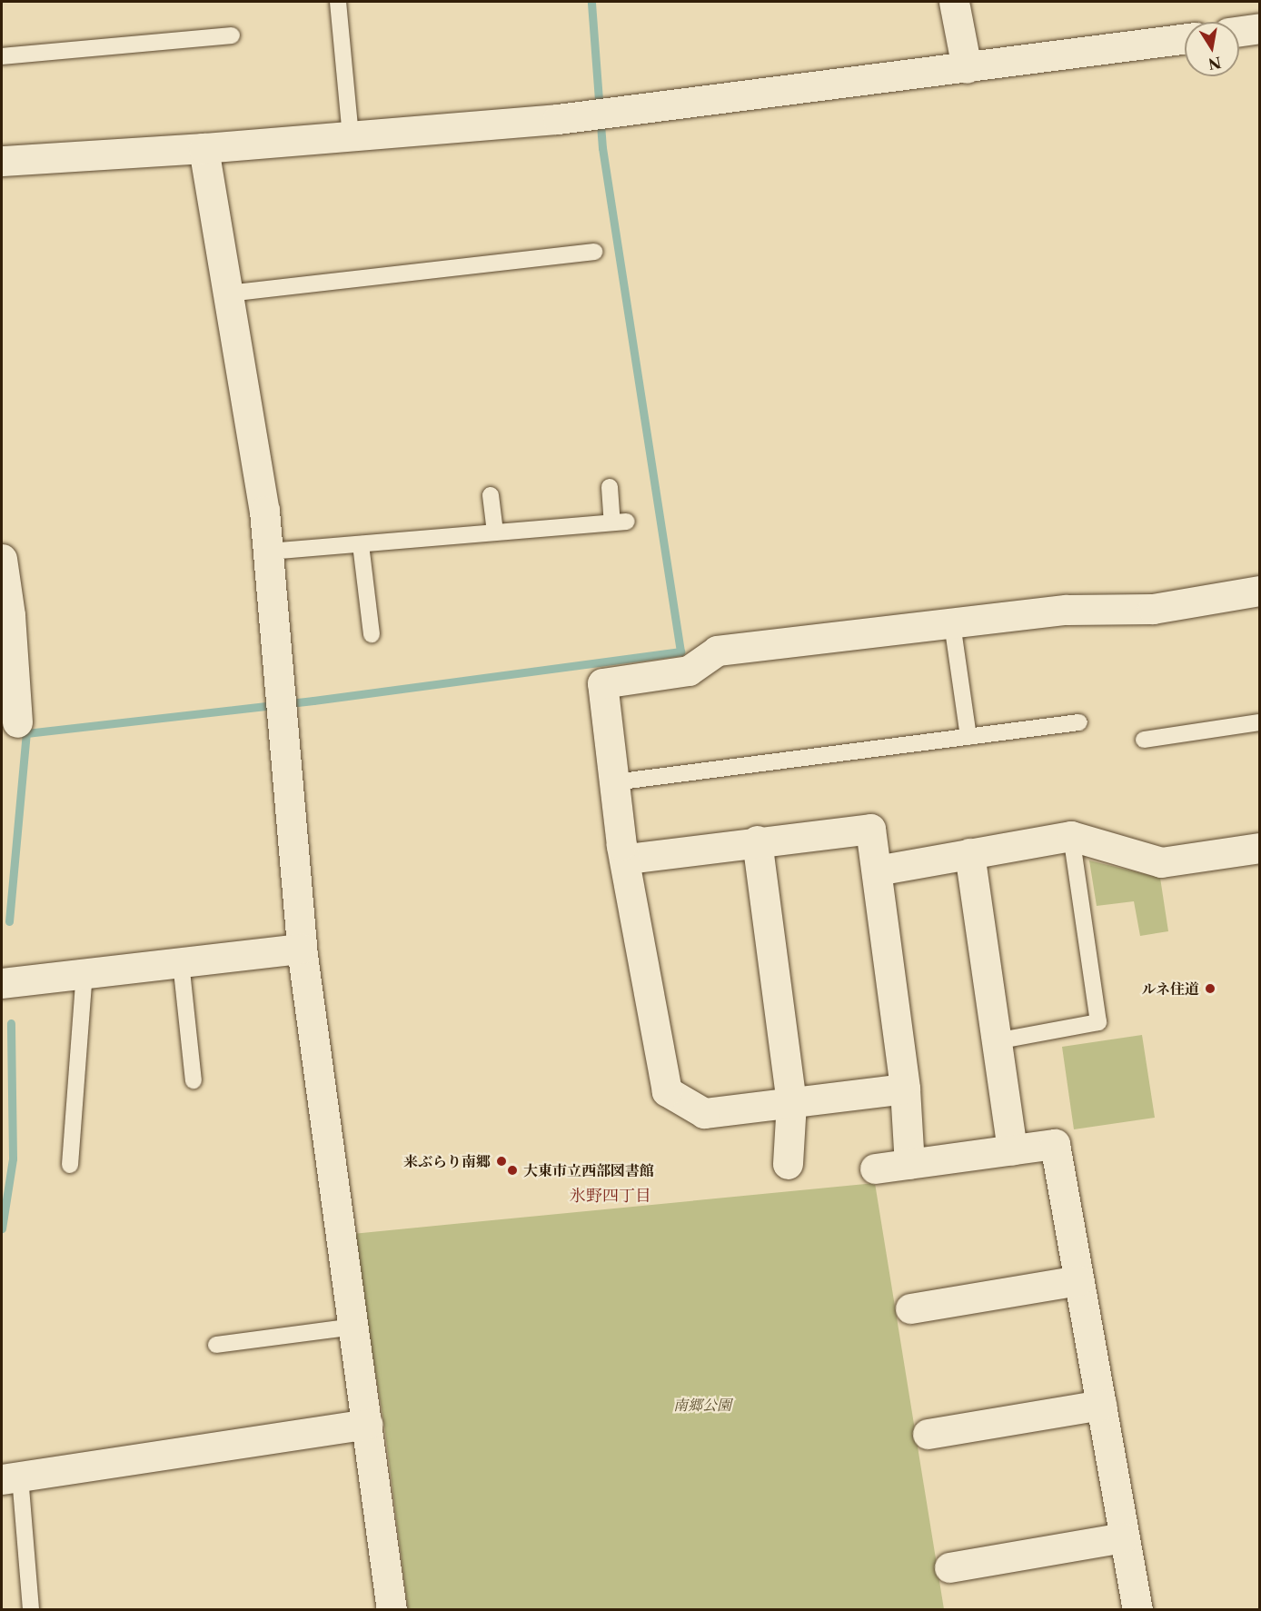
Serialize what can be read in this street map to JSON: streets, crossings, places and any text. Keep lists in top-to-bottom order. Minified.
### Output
{"districts":["氷野四丁目"],"parks":["南郷公園"],"places":["ルネ住道","来ぶらり南郷","大東市立西部図書館"],"north":"bottom"}
